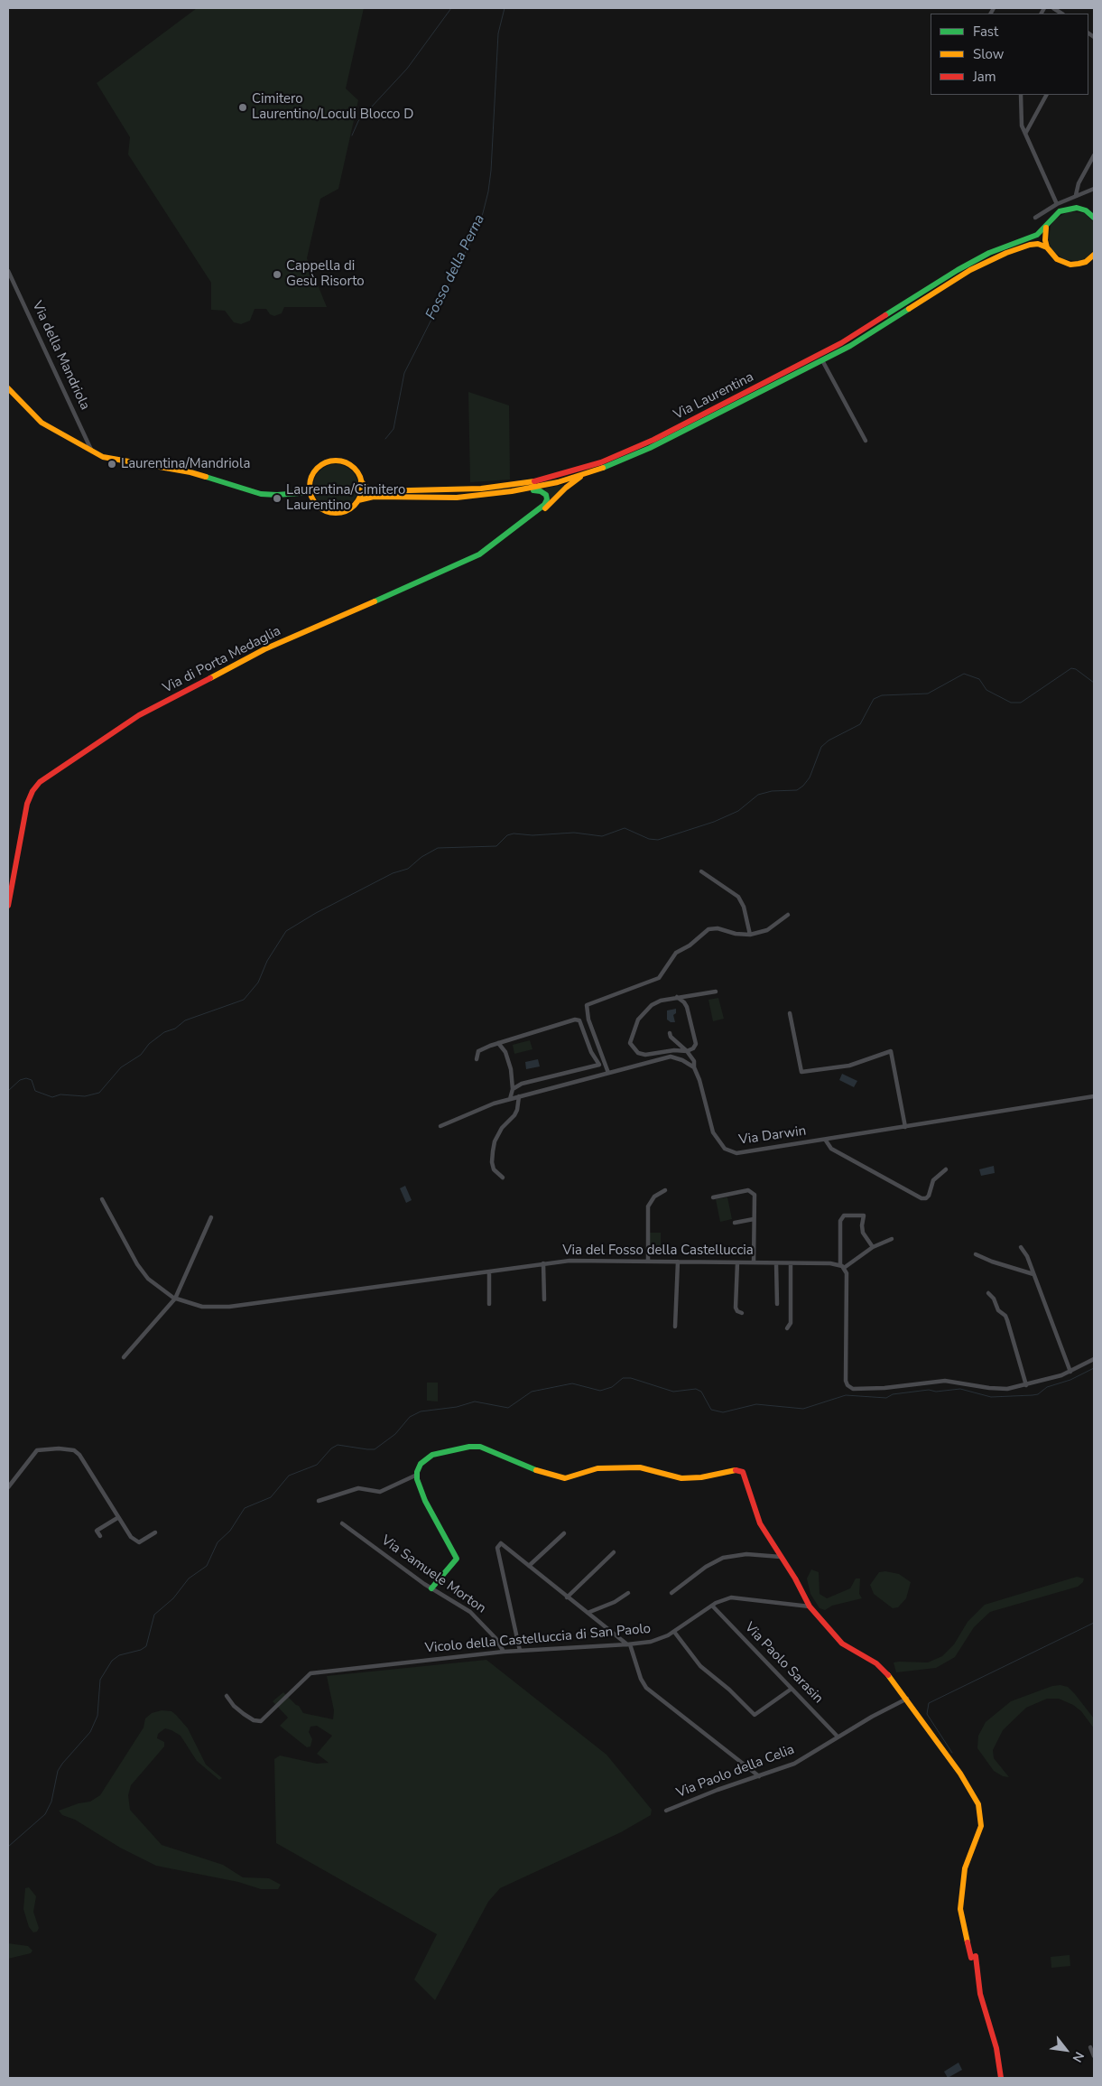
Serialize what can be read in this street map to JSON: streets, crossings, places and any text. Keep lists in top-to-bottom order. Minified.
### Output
{"streets":{"main road":["Via Laurentina","Via di Porta Medaglia"],"street":["Via della Mandriola","Via Darwin","Via del Fosso della Castelluccia","Via Samuele Morton","Vicolo della Castelluccia di San Paolo","Via Paolo Sarasin","Via Paolo della Celia"]},"crossings":[["Via Laurentina","Via di Porta Medaglia"],["Via Samuele Morton","Vicolo della Castelluccia di San Paolo"],["Vicolo della Castelluccia di San Paolo","Via Paolo Sarasin"],["Via Paolo Sarasin","Via Paolo della Celia"]],"water":["Fosso della Perna"],"places":["Cimitero Laurentino/Loculi Blocco D","Cappella di Gesù Risorto","Laurentina/Mandriola","Laurentina/Cimitero Laurentino"],"legend":["Fast","Slow","Jam"],"north":"bottom right"}
